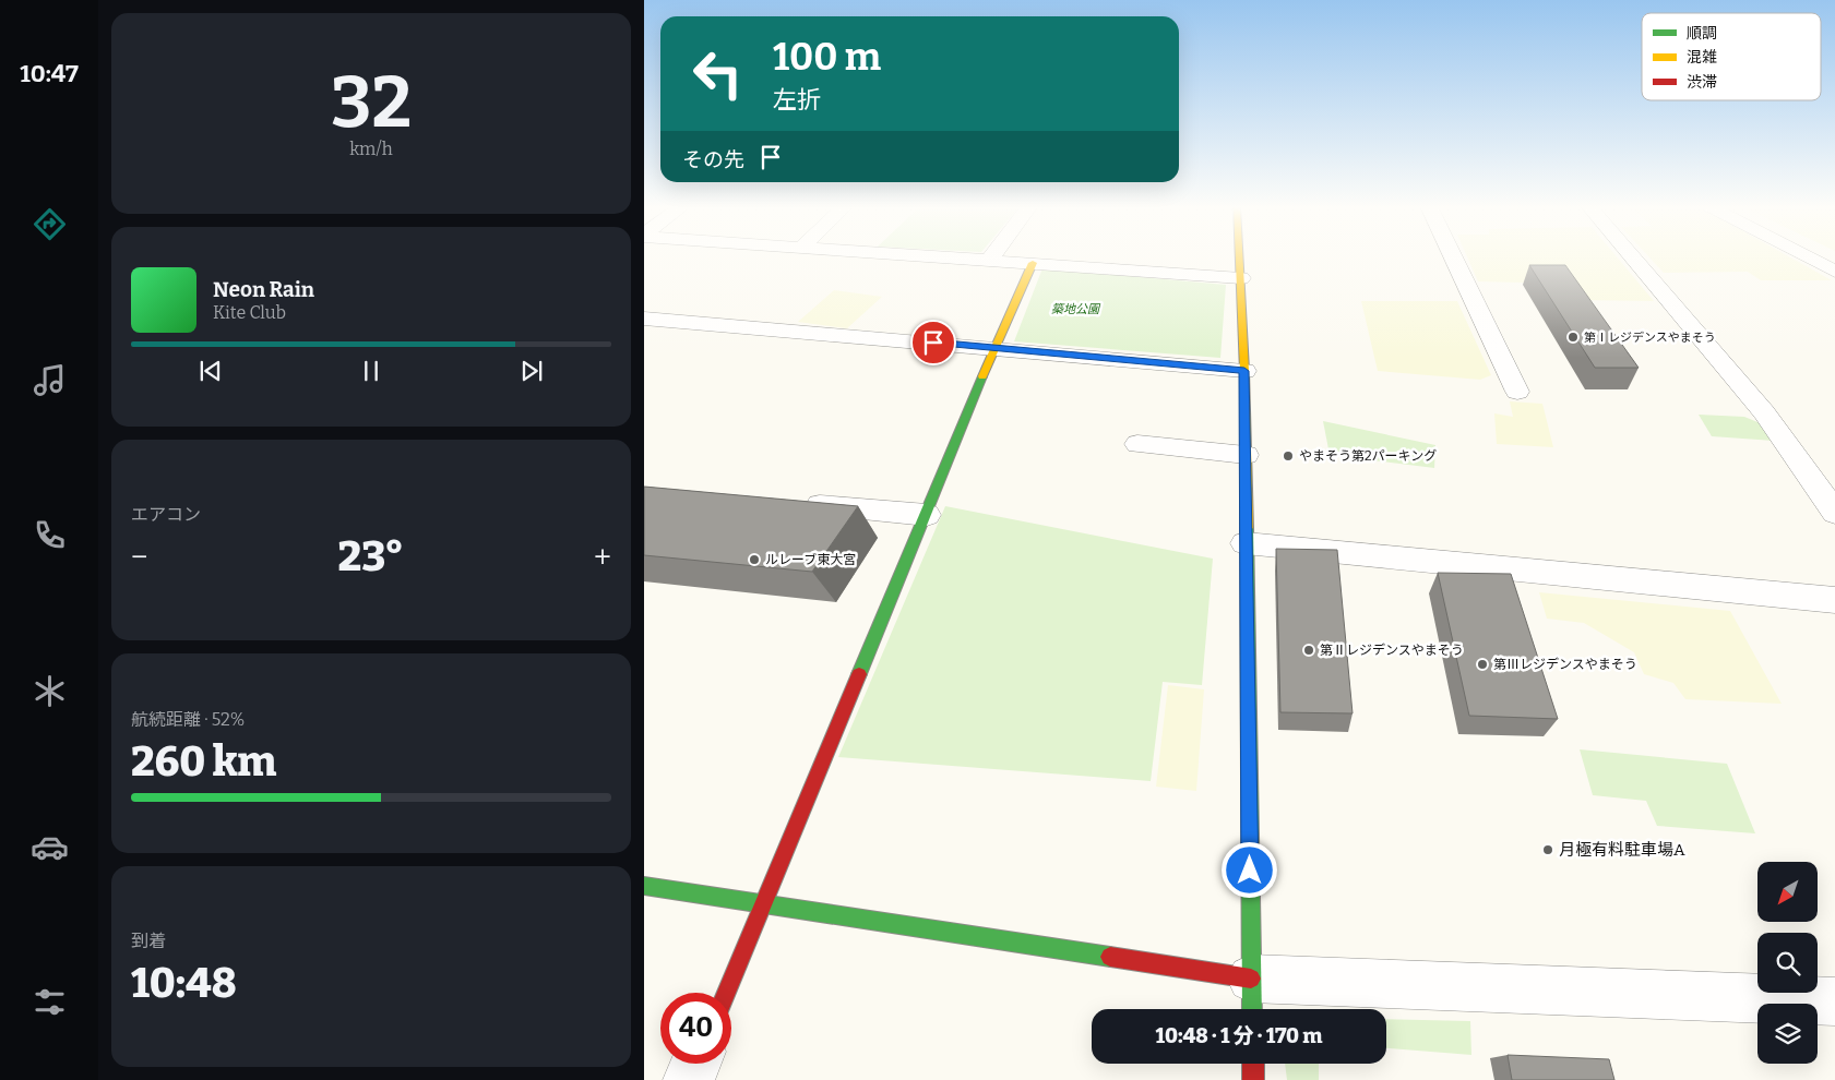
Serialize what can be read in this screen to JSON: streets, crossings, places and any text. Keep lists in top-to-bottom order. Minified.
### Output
{"parks":["築地公園"],"places":["第Ⅰレジデンスやまそう","やまそう第2パーキング","ルレーブ東大宮","第Ⅱレジデンスやまそう","第Ⅲレジデンスやまそう","月極有料駐車場A"],"legend":["順調","混雑","渋滞"],"north":"bottom left","page":{"tabs":"10:47","tile":[["32","km/h"],"エアコン",["航続距離 · 52%","260 km"],["到着","10:48"]],"turn":["100 m","左折"],"then":"その先","song":["Neon Rain","Kite Club"],"heat":["−","23°","+"],"limit":"40","trip":"10:48 · 1 分 · 170 m"}}
